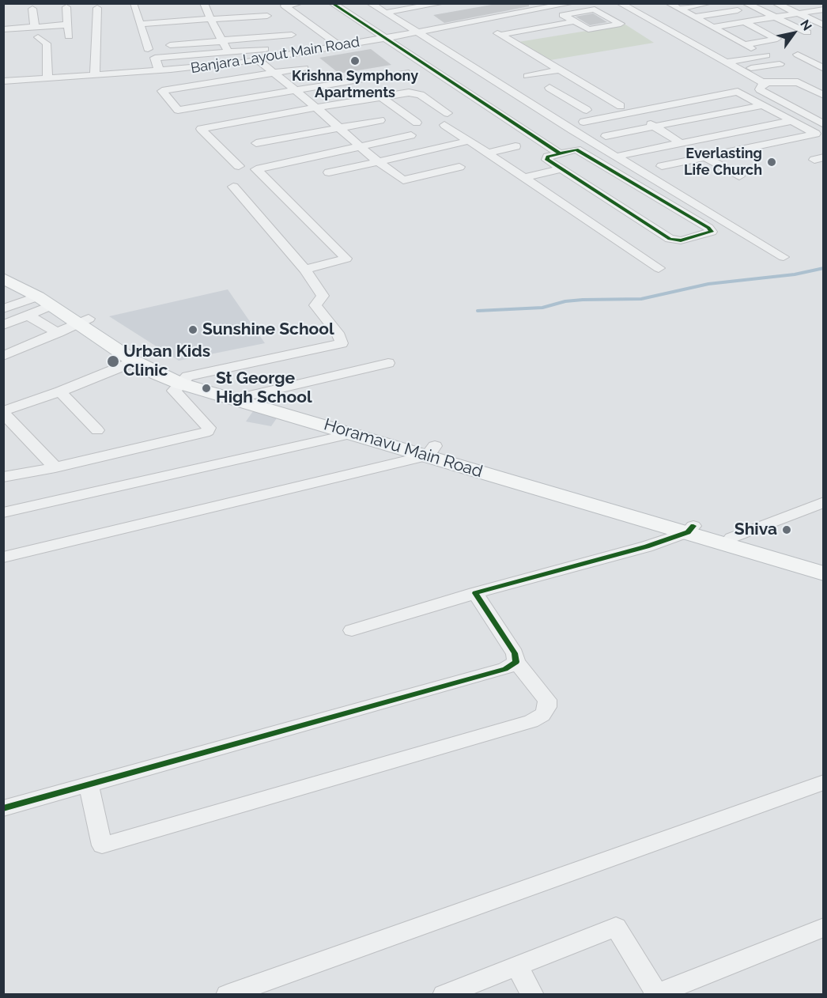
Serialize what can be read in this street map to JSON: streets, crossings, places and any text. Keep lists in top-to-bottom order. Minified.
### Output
{"streets":{"main road":["Horamavu Main Road"],"street":["Banjara Layout Main Road"]},"places":["Krishna Symphony Apartments","Everlasting Life Church","Sunshine School","Urban Kids Clinic","St George High School","Shiva"],"north":"top right"}
